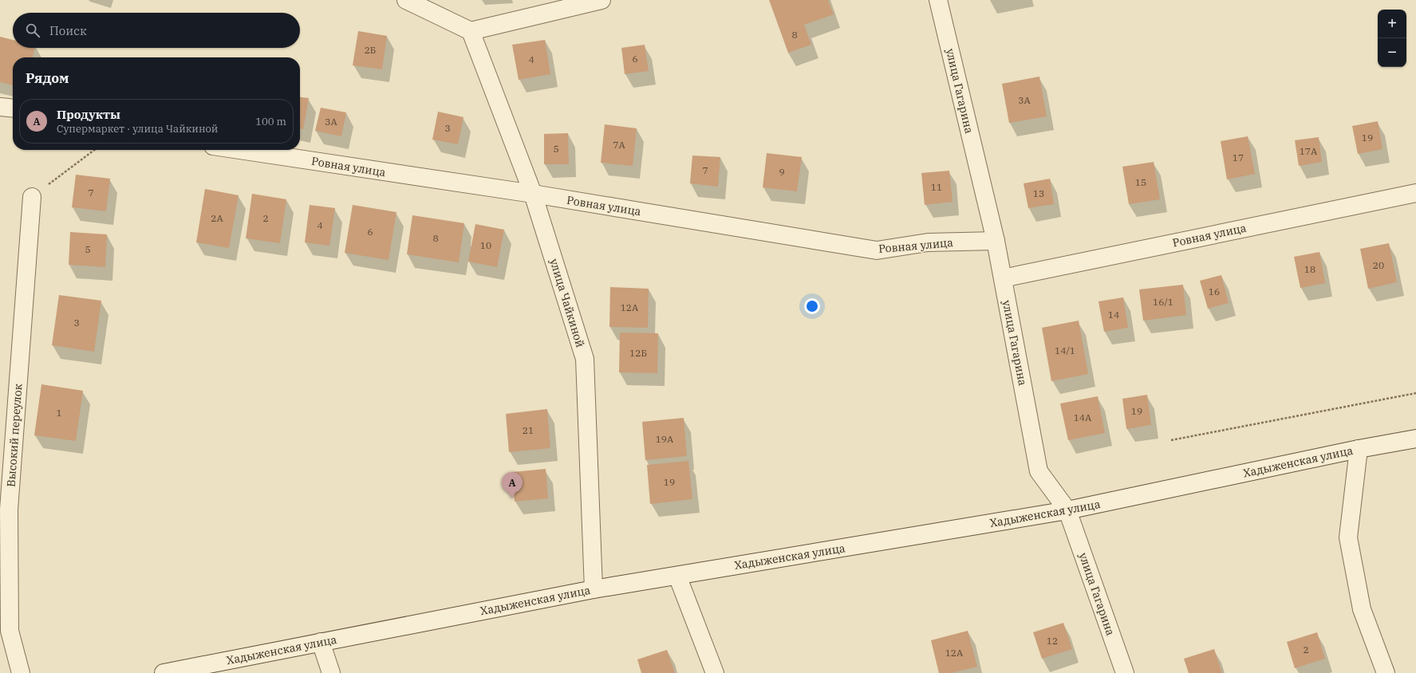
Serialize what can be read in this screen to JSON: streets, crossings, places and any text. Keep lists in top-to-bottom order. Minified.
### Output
{"streets":{"street":["улица Гагарина","Ровная улица","улица Чайкиной","Высокий переулок","Хадыженская улица"]},"crossings":[["улица Гагарина","Ровная улица"],["улица Гагарина","Хадыженская улица"],["Ровная улица","улица Чайкиной"],["улица Чайкиной","Хадыженская улица"]],"house_numbers":["8","2Б","6","4","3А","3А","3","19","7А","5","17А","17","7","9","15","11","7","13","2А","2","4","6","8","10","5","20","18","16","16/1","12А","14","3","14/1","12Б","19","1","14А","21","19А","19","12","2","12А"],"page":{"map_buttons":["+","−"],"search":"Поиск","heading":"Рядом","list":[{"mark":"A","name":"Продукты","note":"Супермаркет · улица Чайкиной","value":"100 m"}],"pins":"A"}}
